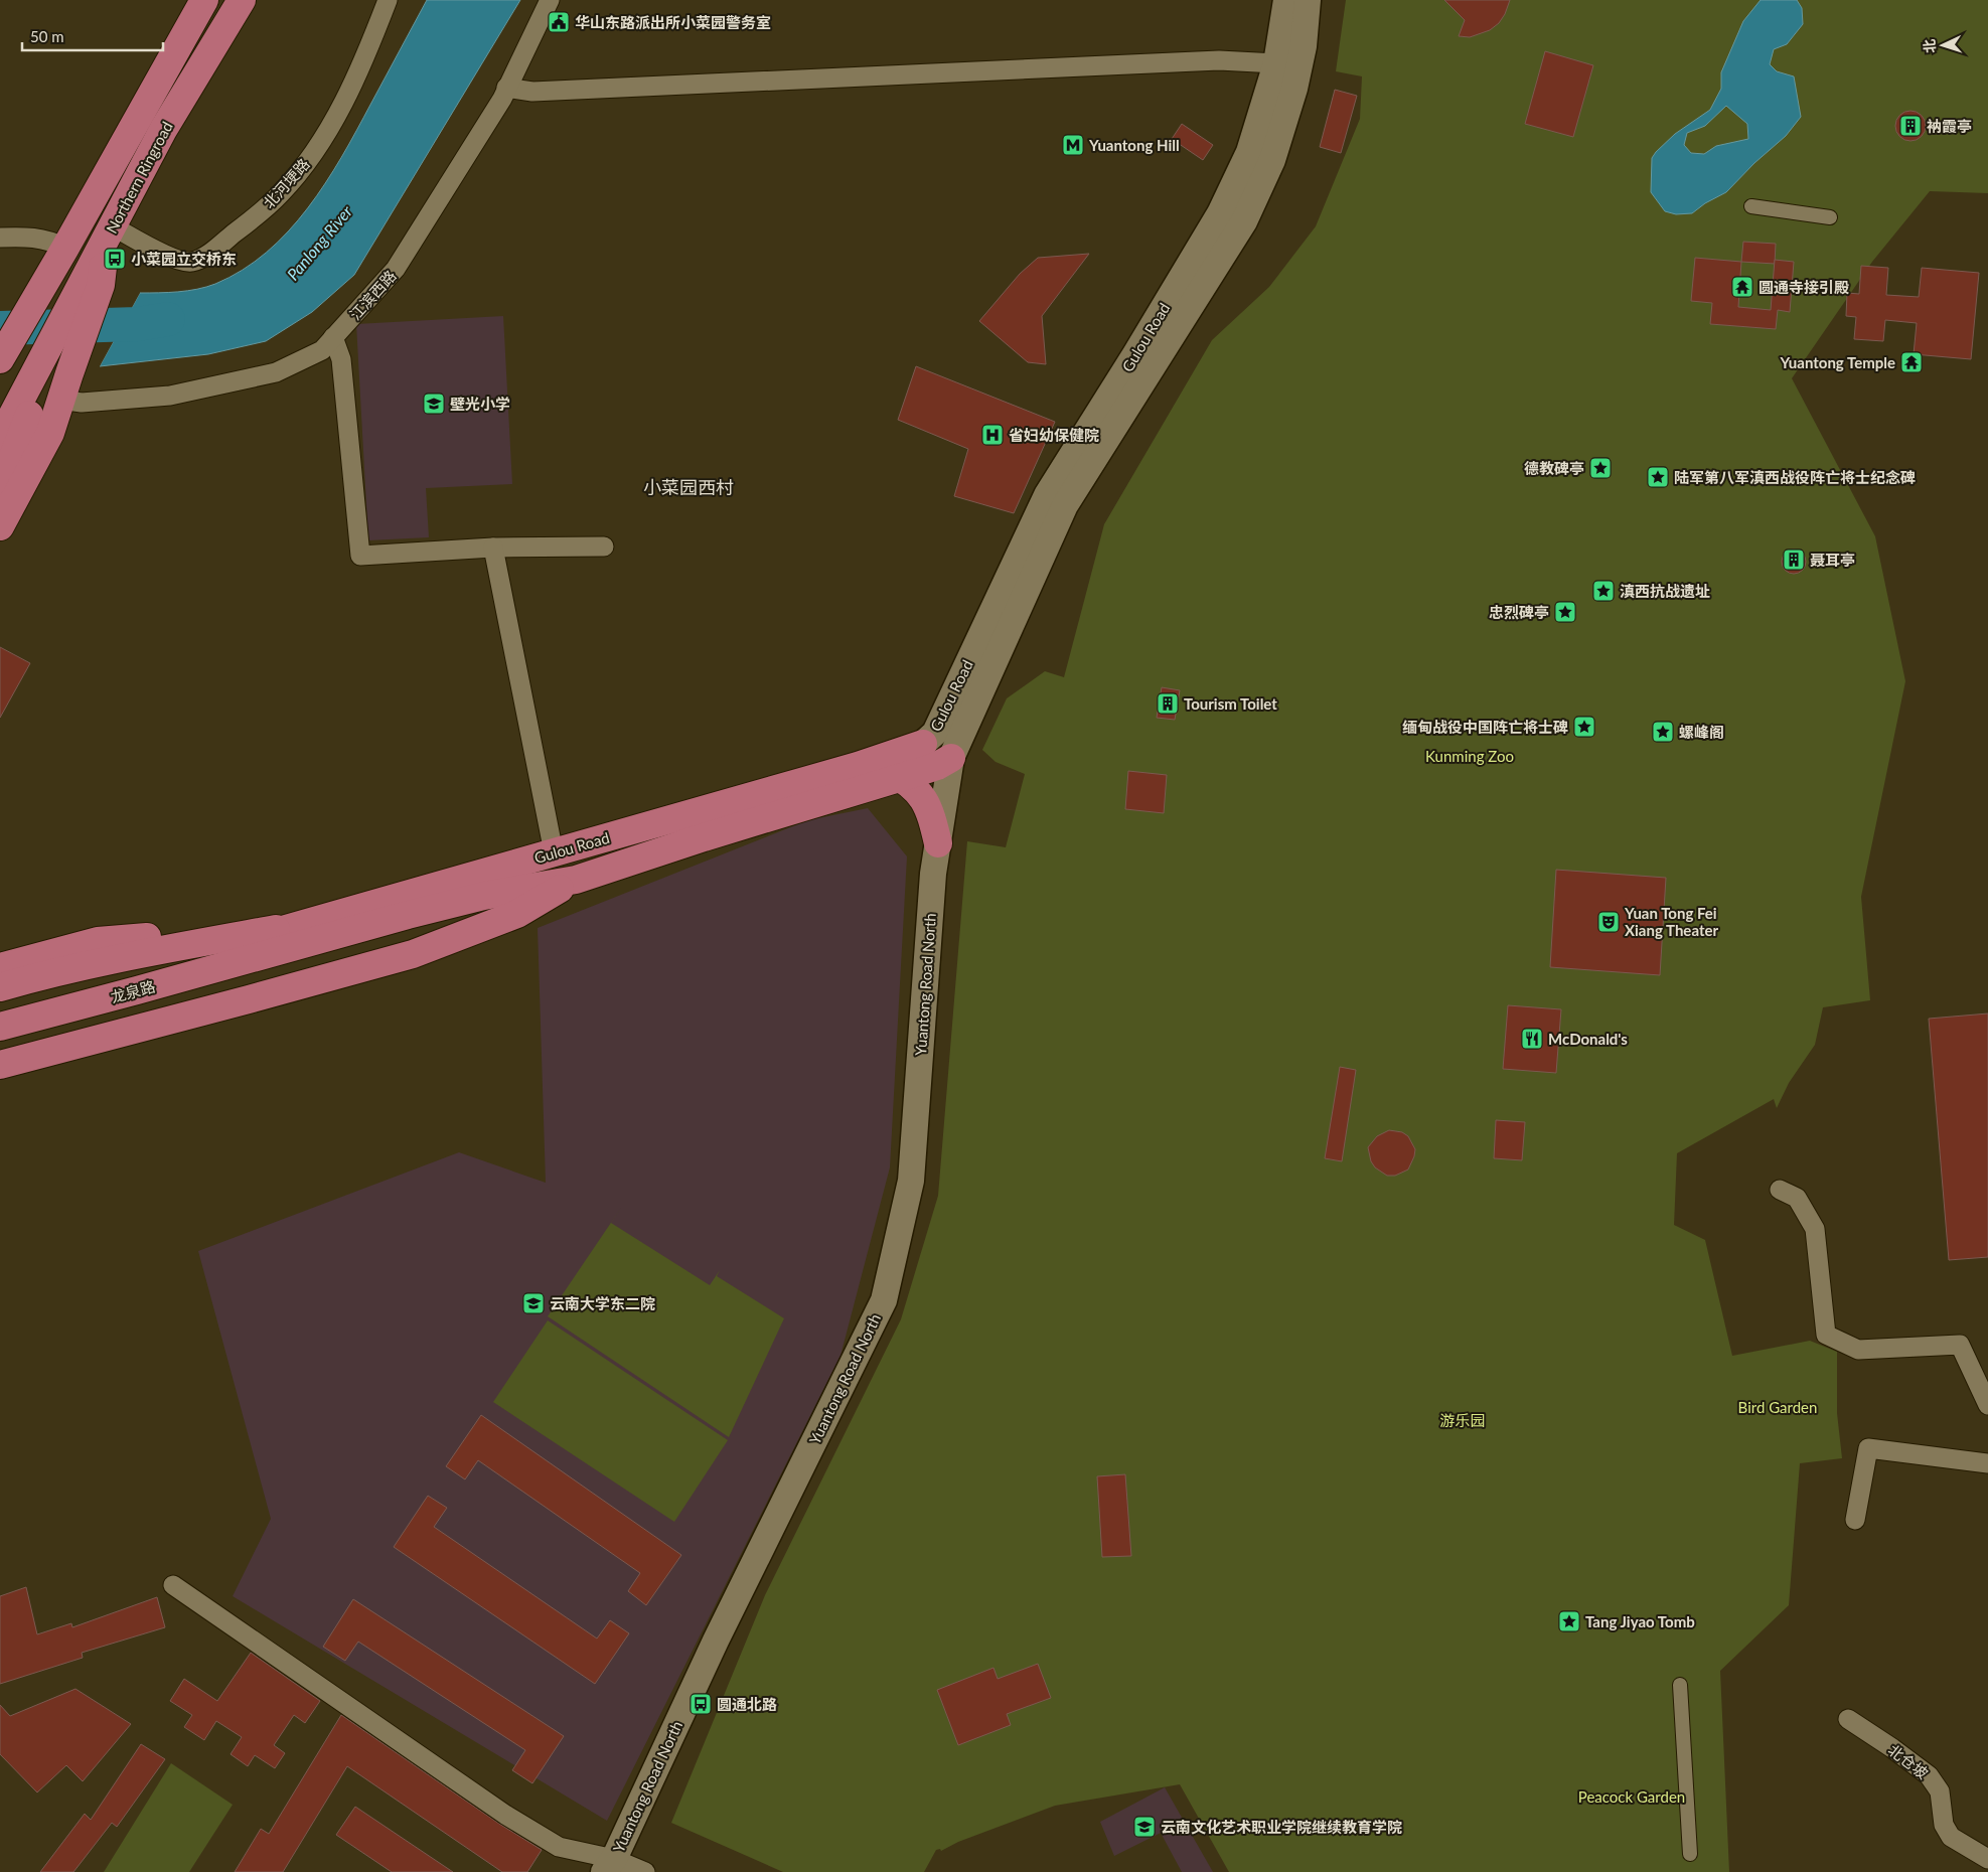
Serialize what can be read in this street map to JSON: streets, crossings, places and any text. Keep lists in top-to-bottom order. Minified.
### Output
{"streets":{"main road":["Northern Ringroad","Gulou Road","Yuantong Road North","龙泉路"],"street":["北河埂路","江滨西路","北仓坡"]},"crossings":[["Northern Ringroad","北河埂路"],["Gulou Road","Yuantong Road North"],["Gulou Road","龙泉路"]],"districts":["小菜园西村"],"water":["Panlong River"],"parks":["Kunming Zoo","Bird Garden","游乐园","Peacock Garden"],"places":{"public building":["华山东路派出所小菜园警务室"],"building":["衲霞亭","聂耳亭","Tourism Toilet"],"metro station":["Yuantong Hill"],"bus stop":["小菜园立交桥东","圆通北路"],"temple":["圆通寺接引殿","Yuantong Temple"],"school or university":["壁光小学","云南大学东二院","云南文化艺术职业学院继续教育学院"],"hospital":["省妇幼保健院"],"place":["德教碑亭","陆军第八军滇西战役阵亡将士纪念碑","滇西抗战遗址","忠烈碑亭","缅甸战役中国阵亡将士碑","螺峰阁","Tang Jiyao Tomb"],"theatre":["Yuan Tong Fei Xiang Theater"],"restaurant":["McDonald's"]},"scale_bar":"50 m","north":"left"}
